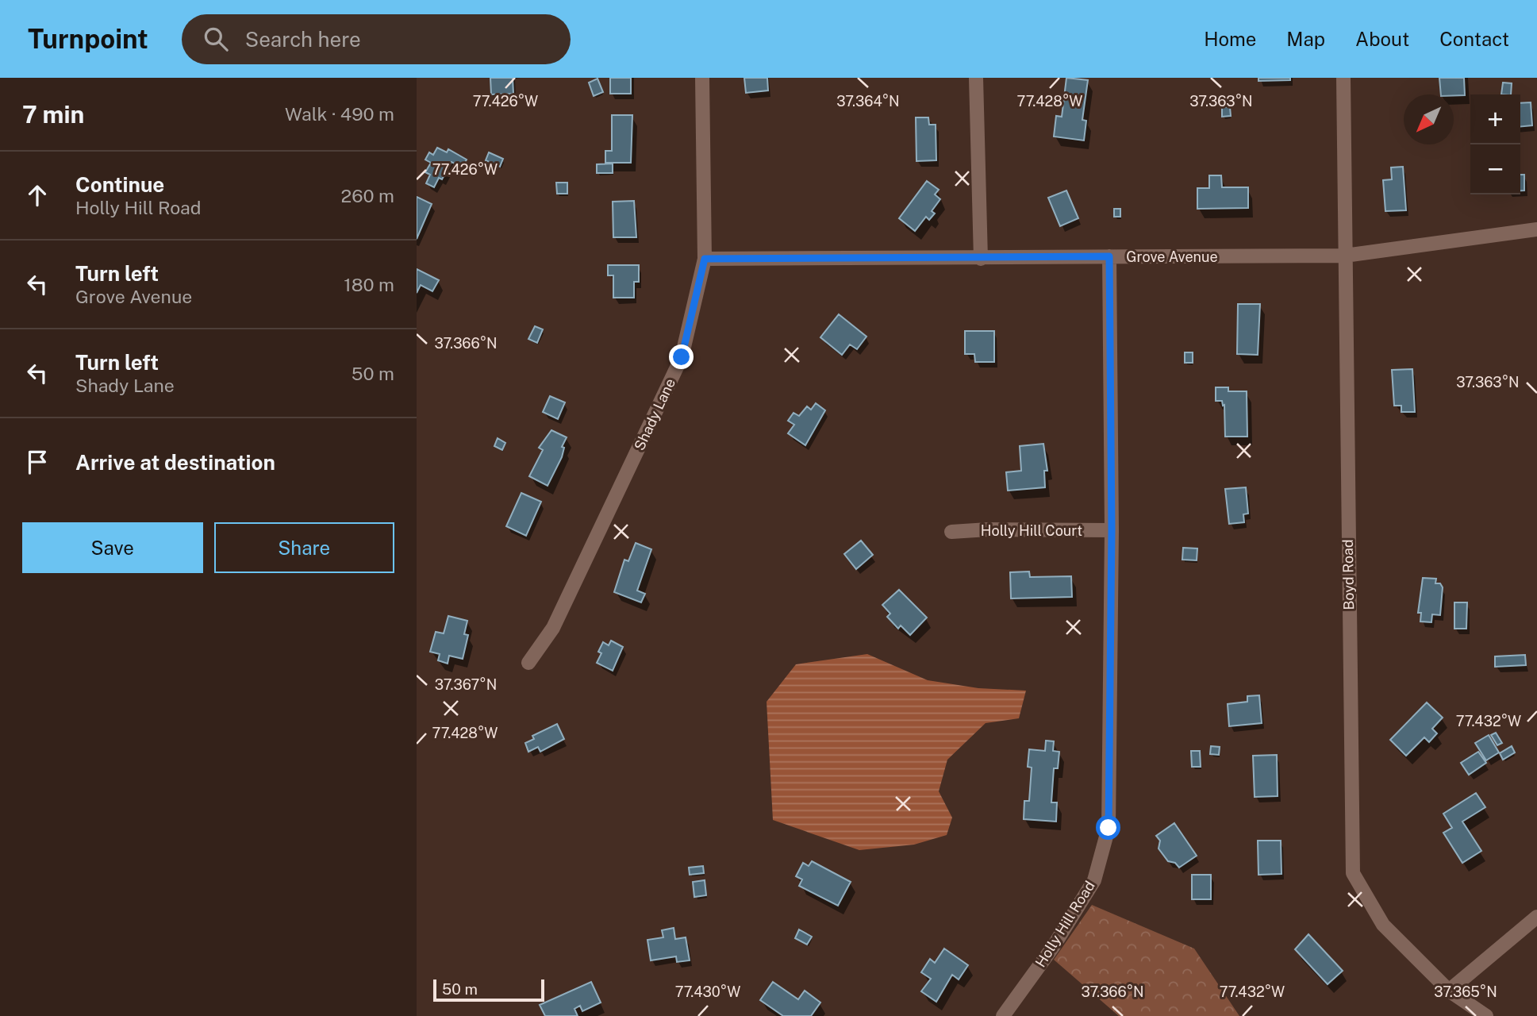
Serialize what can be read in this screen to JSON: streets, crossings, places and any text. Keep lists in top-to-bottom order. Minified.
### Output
{"streets":{"street":["Grove Avenue","Shady Lane","Holly Hill Court","Boyd Road","Holly Hill Road"]},"crossings":[["Grove Avenue","Shady Lane"],["Grove Avenue","Boyd Road"],["Grove Avenue","Holly Hill Road"],["Holly Hill Court","Holly Hill Road"]],"scale_bar":"50 m","north":"bottom left","page":{"header":"Turnpoint","search":"Search here","nav":["Home","Map","About","Contact"],"heading":["7 min","Walk · 490 m"],"map_buttons":["+","−"],"list":[["Continue","Holly Hill Road","260 m"],["Turn left","Grove Avenue","180 m"],["Turn left","Shady Lane","50 m"],"Arrive at destination"],"buttons":["Save","Share"],"scale":"50 m"},"coordinates":["37.364°N","37.363°N","77.426°W","77.428°W","37.366°N","37.367°N","77.432°W","77.430°W","37.365°N"]}
